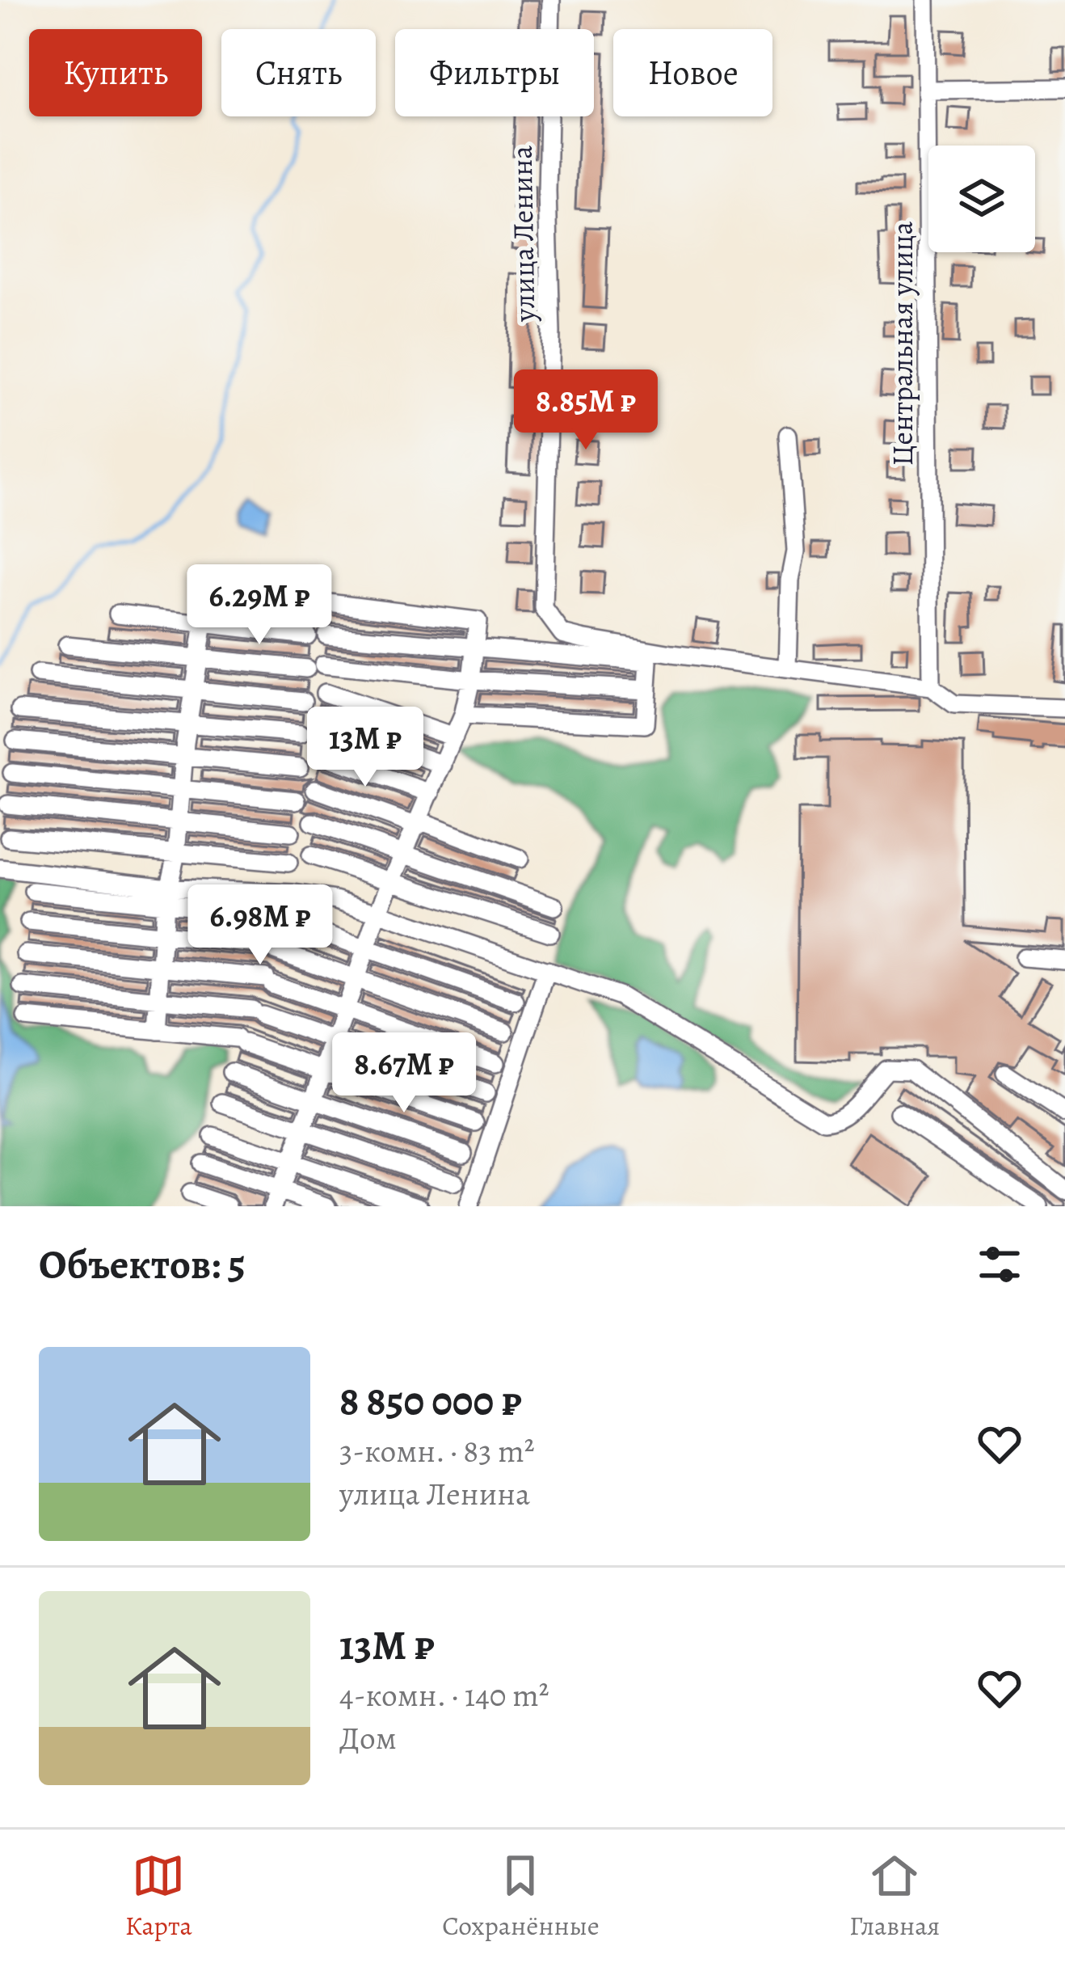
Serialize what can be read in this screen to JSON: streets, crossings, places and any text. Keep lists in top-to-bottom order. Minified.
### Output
{"streets":{"street":["улица Ленина","Центральная улица"]},"page":{"chip":["Купить","Снять","Фильтры","Новое"],"price":["8.85M ₽","6.29M ₽","13M ₽","6.98M ₽","8.67M ₽"],"heading":"Объектов: 5","list":[{"name":"8 850 000 ₽","note":"3-комн. · 83 m² · улица Ленина"},{"name":"13M ₽","note":"4-комн. · 140 m² · Дом"}],"tabs":["Карта","Сохранённые","Главная"]}}
